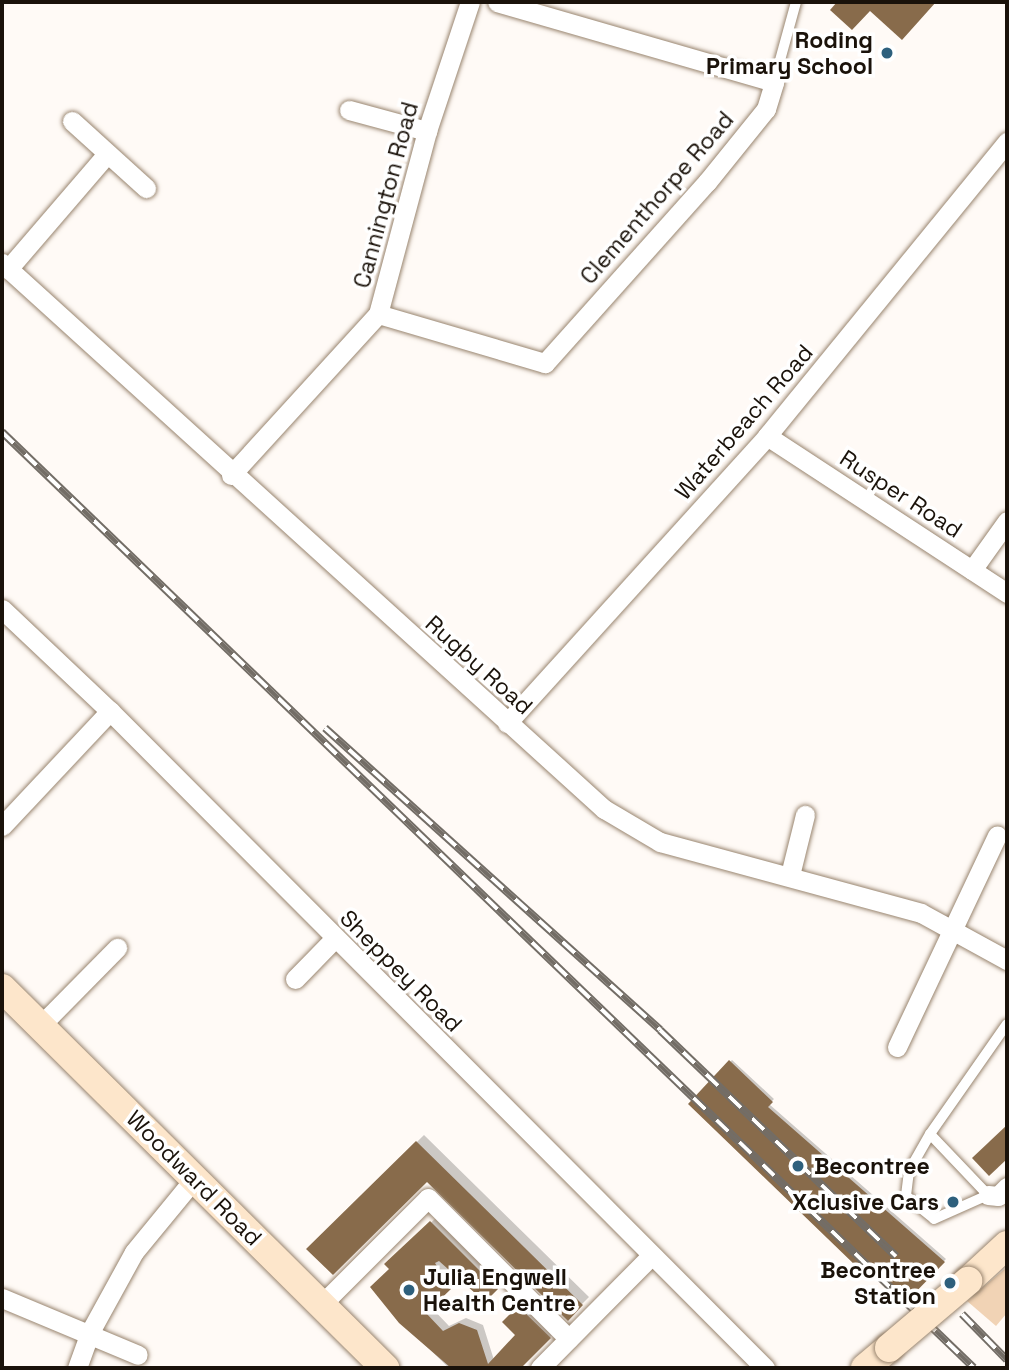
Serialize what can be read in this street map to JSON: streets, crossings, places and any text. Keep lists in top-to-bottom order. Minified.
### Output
{"streets":{"street":["Cannington Road","Clementhorpe Road","Waterbeach Road","Rusper Road","Rugby Road","Sheppey Road","Woodward Road"]},"crossings":[["Cannington Road","Clementhorpe Road"],["Cannington Road","Rugby Road"],["Waterbeach Road","Rusper Road"],["Waterbeach Road","Rugby Road"]],"places":["Roding Primary School","Becontree","Xclusive Cars","Becontree Station","Julia Engwell Health Centre"]}
